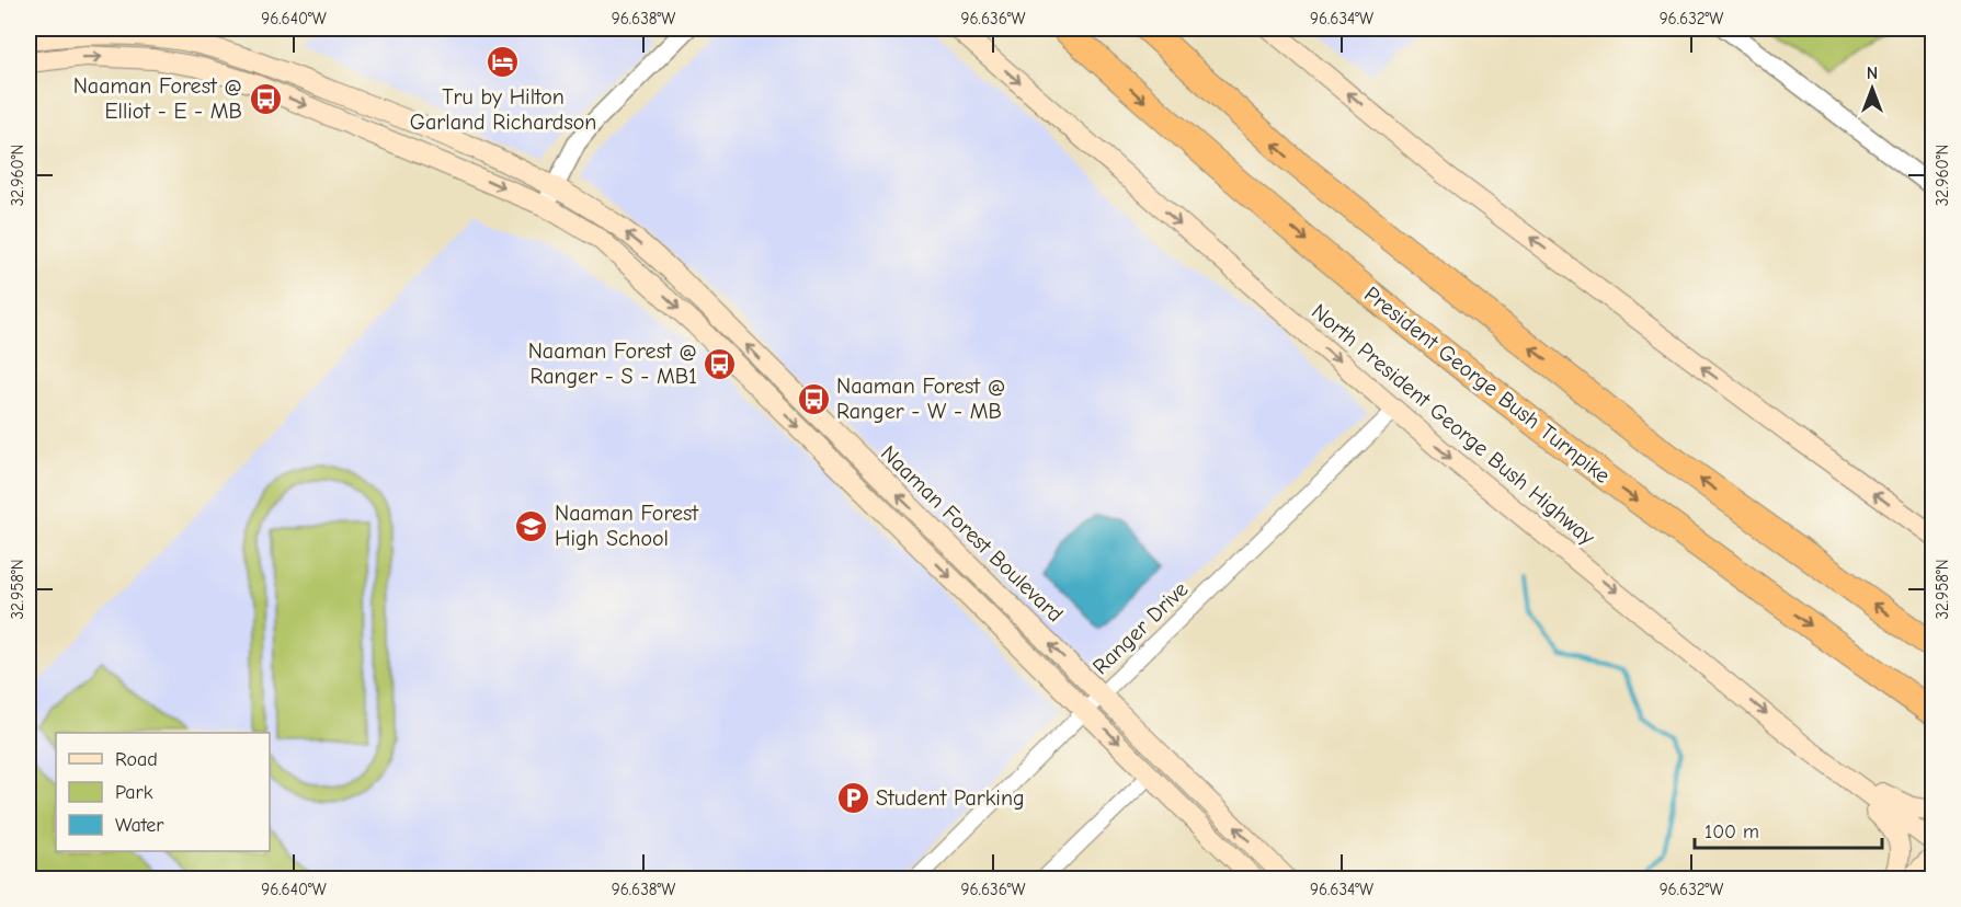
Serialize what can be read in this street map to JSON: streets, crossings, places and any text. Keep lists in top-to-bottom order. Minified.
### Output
{"streets":{"highway":["President George Bush Turnpike"],"main road":["North President George Bush Highway","Naaman Forest Boulevard"],"street":["Ranger Drive"]},"crossings":[["North President George Bush Highway","Ranger Drive"],["Naaman Forest Boulevard","Ranger Drive"]],"one_way":["North President George Bush Highway"],"places":{"hotel":["Tru by Hilton Garland Richardson"],"bus stop":["Naaman Forest @ Elliot - E - MB","Naaman Forest @ Ranger - S - MB1","Naaman Forest @ Ranger - W - MB"],"school or university":["Naaman Forest High School"],"parking":["Student Parking"]},"legend":["Road","Park","Water"],"scale_bar":"100 m","north":"top","coordinates":["96.640°W","96.638°W","96.636°W","96.634°W","96.632°W","32.960°N","32.958°N"]}
